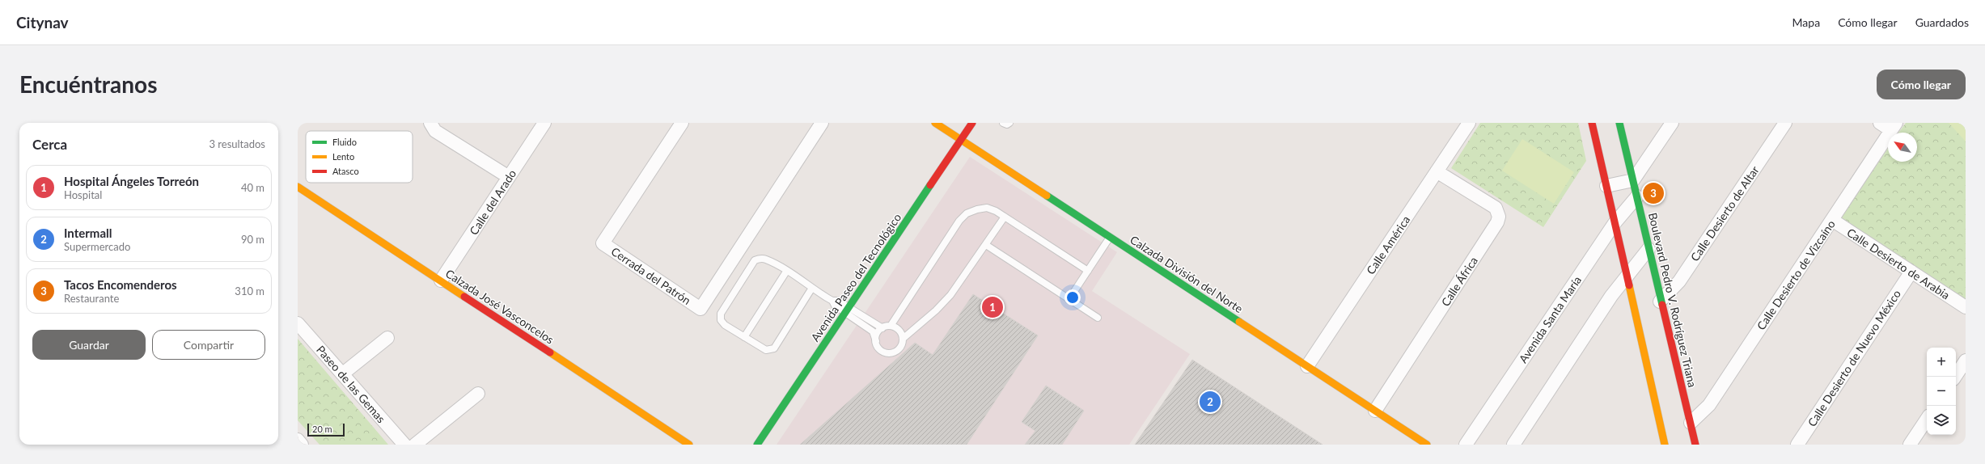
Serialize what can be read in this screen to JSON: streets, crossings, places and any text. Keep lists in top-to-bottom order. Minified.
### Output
{"streets":{"main road":["Calzada División del Norte","Avenida Paseo del Tecnológico","Boulevard Pedro V. Rodríguez Triana","Calzada José Vasconcelos"],"street":["Calle del Arado","Calle Desierto de Altar","Calle América","Calle Desierto de Arabia","Calle Desierto de Vizcaíno","Cerrada del Patrón","Calle África","Avenida Santa María","Calle Desierto de Nuevo México","Paseo de las Gemas"]},"crossings":[["Calle del Arado","Calzada José Vasconcelos"],["Calle Desierto de Altar","Boulevard Pedro V. Rodríguez Triana"],["Calle América","Calzada División del Norte"],["Calle América","Calle África"],["Calle Desierto de Arabia","Calle Desierto de Vizcaíno"],["Calle Desierto de Arabia","Calle Desierto de Nuevo México"],["Calzada División del Norte","Avenida Paseo del Tecnológico"],["Calzada División del Norte","Calle África"],["Calle Desierto de Vizcaíno","Boulevard Pedro V. Rodríguez Triana"],["Boulevard Pedro V. Rodríguez Triana","Avenida Santa María"]],"legend":["Fluido","Lento","Atasco"],"scale_bar":"20 m","north":"top left","page":{"header":"Citynav","nav":["Mapa","Cómo llegar","Guardados"],"buttons":["Cómo llegar",["Guardar","Compartir"]],"title":"Encuéntranos","heading":["Cerca","3 resultados"],"list":[{"mark":"1","name":"Hospital Ángeles Torreón","note":"Hospital","value":"40 m"},{"mark":"2","name":"Intermall","note":"Supermercado","value":"90 m"},{"mark":"3","name":"Tacos Encomenderos","note":"Restaurante","value":"310 m"}],"pins":["3","1","2"],"map_buttons":["+","−"],"scale":"20 m"}}
